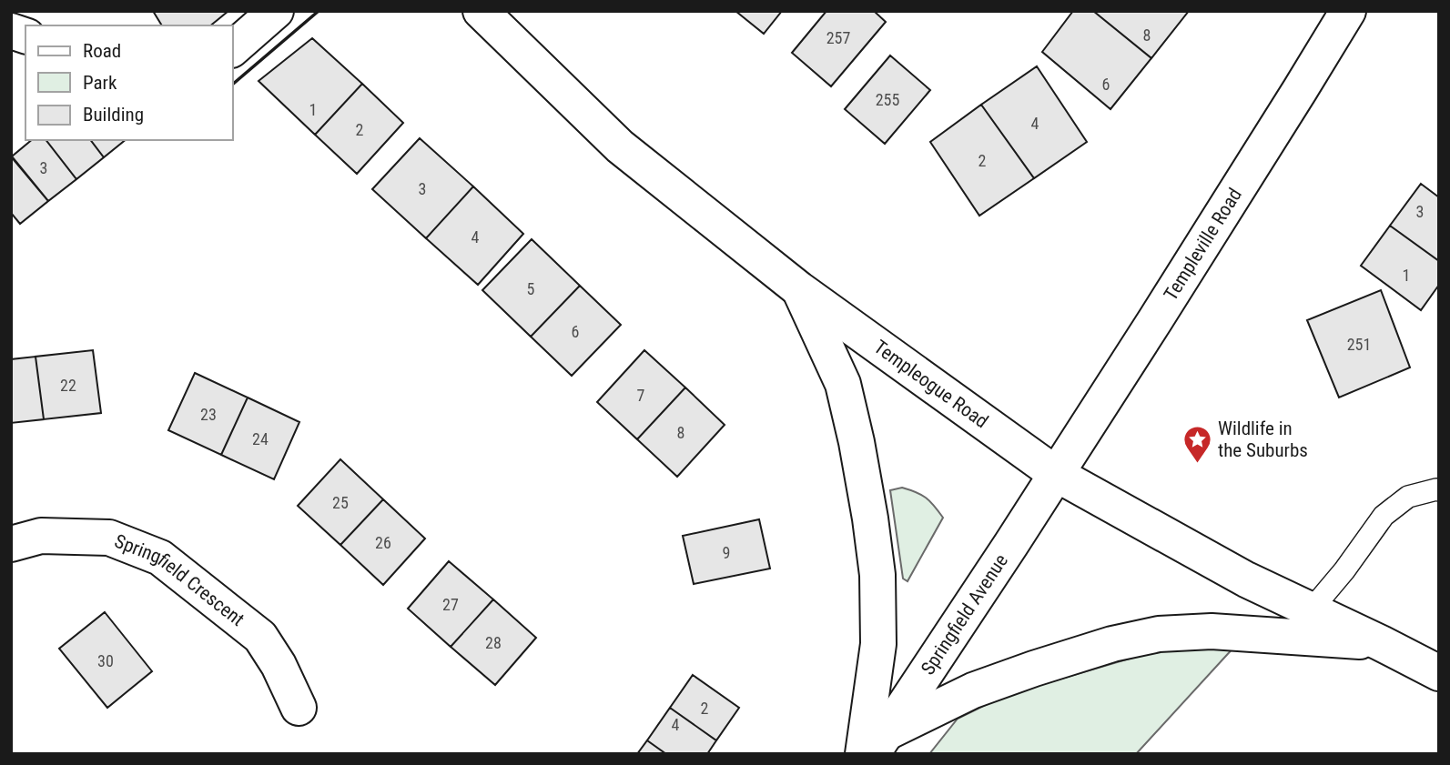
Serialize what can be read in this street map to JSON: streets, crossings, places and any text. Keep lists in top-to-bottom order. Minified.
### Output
{"streets":{"main road":["Templeville Road","Templeogue Road","Springfield Crescent","Springfield Avenue"]},"crossings":[["Templeville Road","Templeogue Road"],["Templeville Road","Springfield Avenue"],["Templeogue Road","Springfield Avenue"]],"places":{"place":["Wildlife in the Suburbs"]},"house_numbers":["8","257","6","255","1","4","2","2","3","3","3","4","1","5","6","251","22","7","23","8","24","25","26","9","27","28","30","2","4"],"legend":["Road","Park","Building"]}
